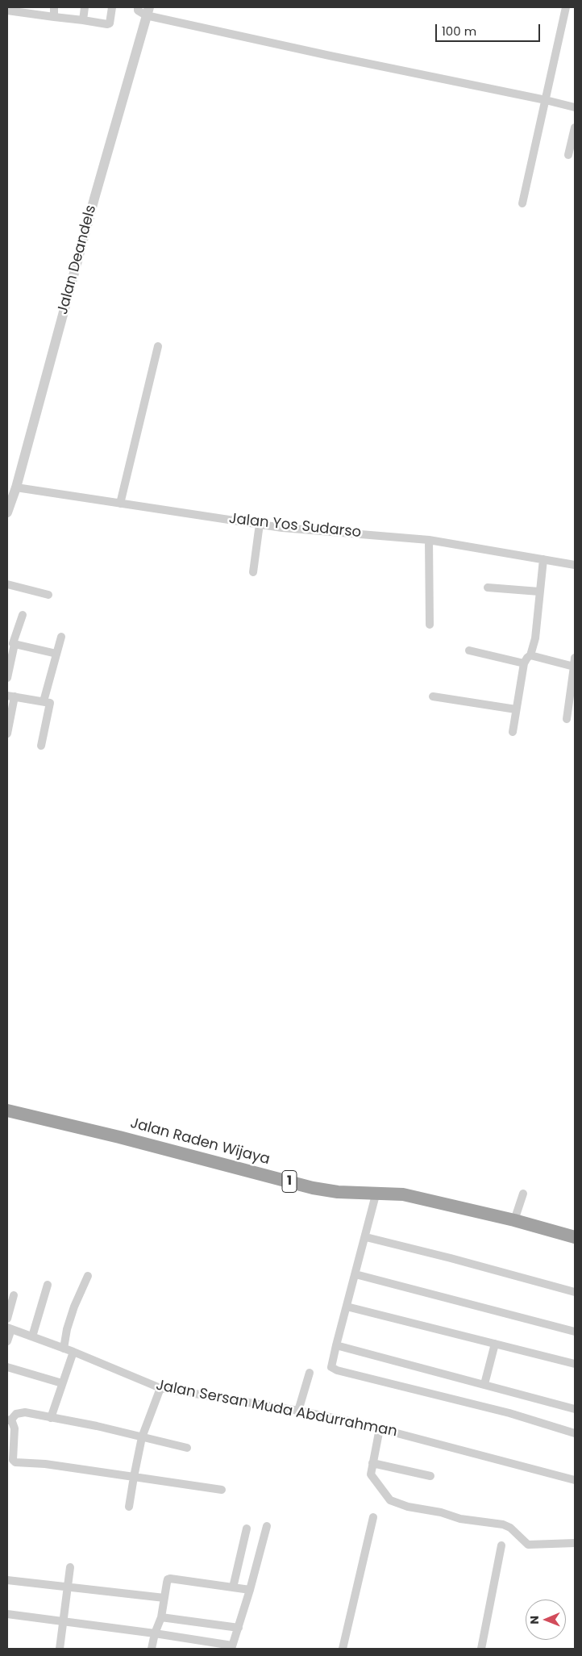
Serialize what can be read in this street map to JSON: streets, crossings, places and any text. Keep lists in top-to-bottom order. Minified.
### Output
{"streets":{"highway":["Jalan Raden Wijaya","1"],"street":["Jalan Deandels","Jalan Yos Sudarso","Jalan Sersan Muda Abdurrahman"]},"crossings":[["Jalan Deandels","Jalan Yos Sudarso"]],"scale_bar":"100 m","north":"left"}
